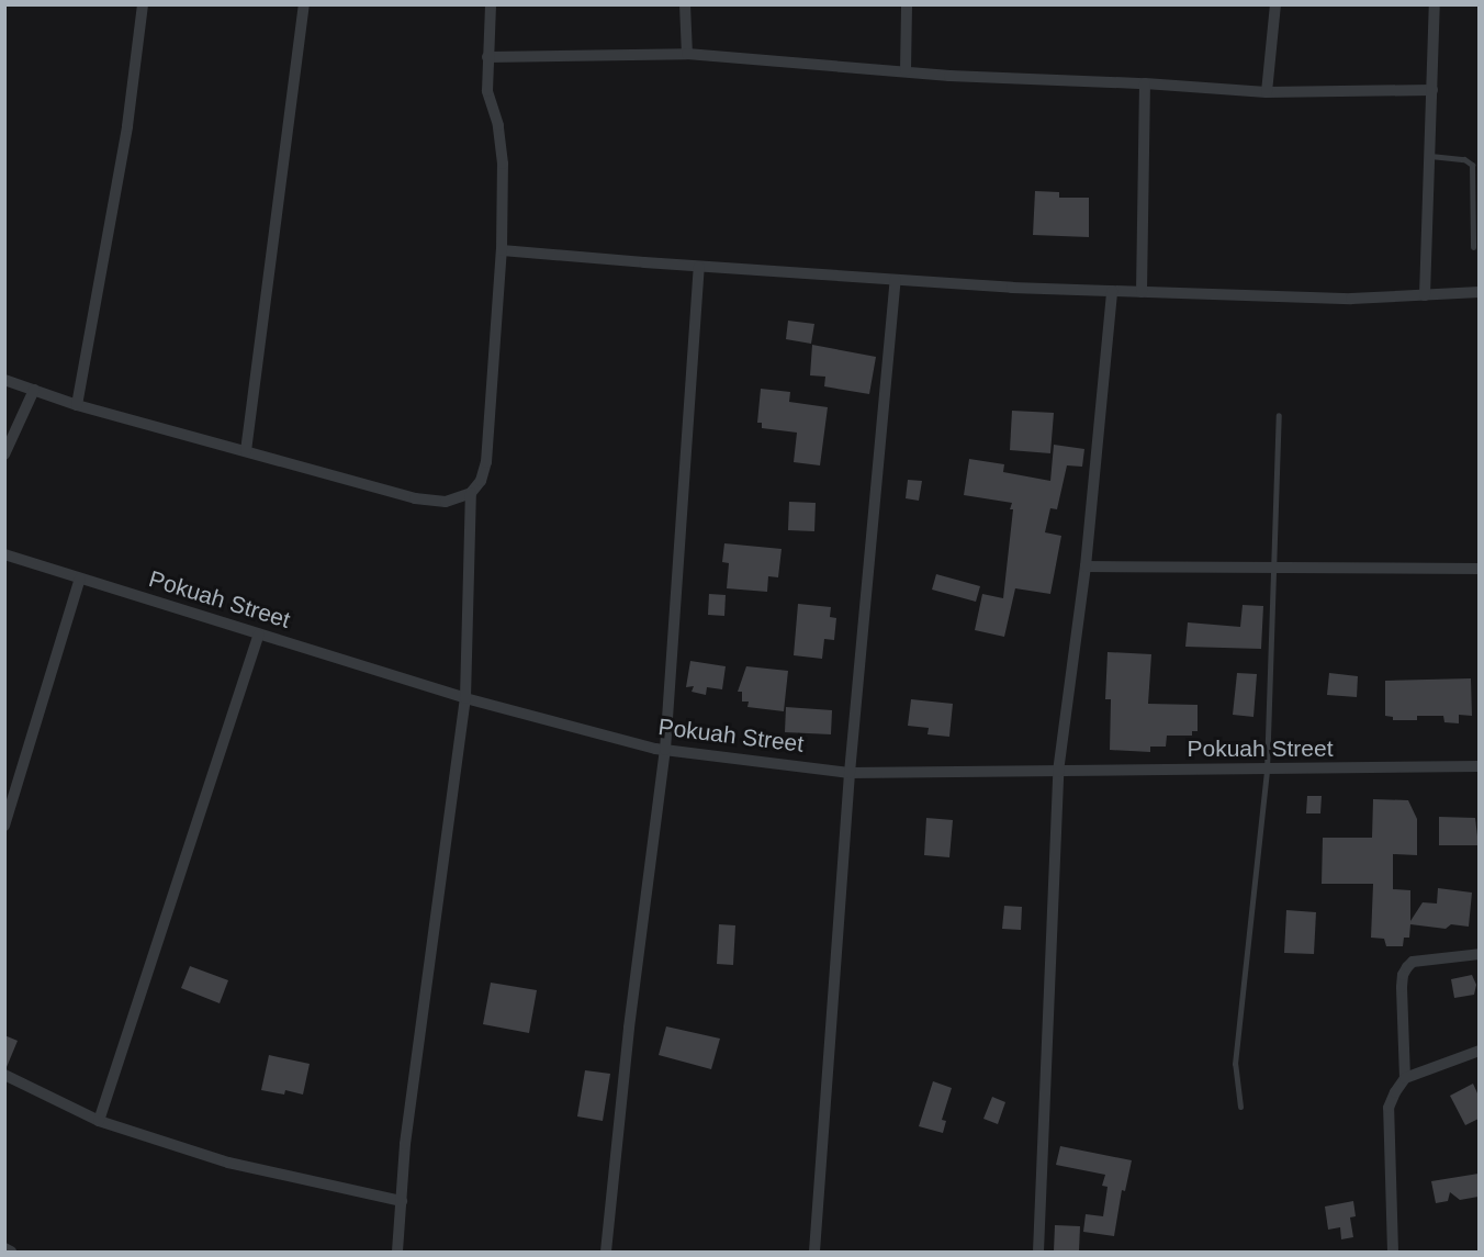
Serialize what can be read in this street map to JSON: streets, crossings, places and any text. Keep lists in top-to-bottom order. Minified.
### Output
{"streets":{"street":["Pokuah Street"]}}
